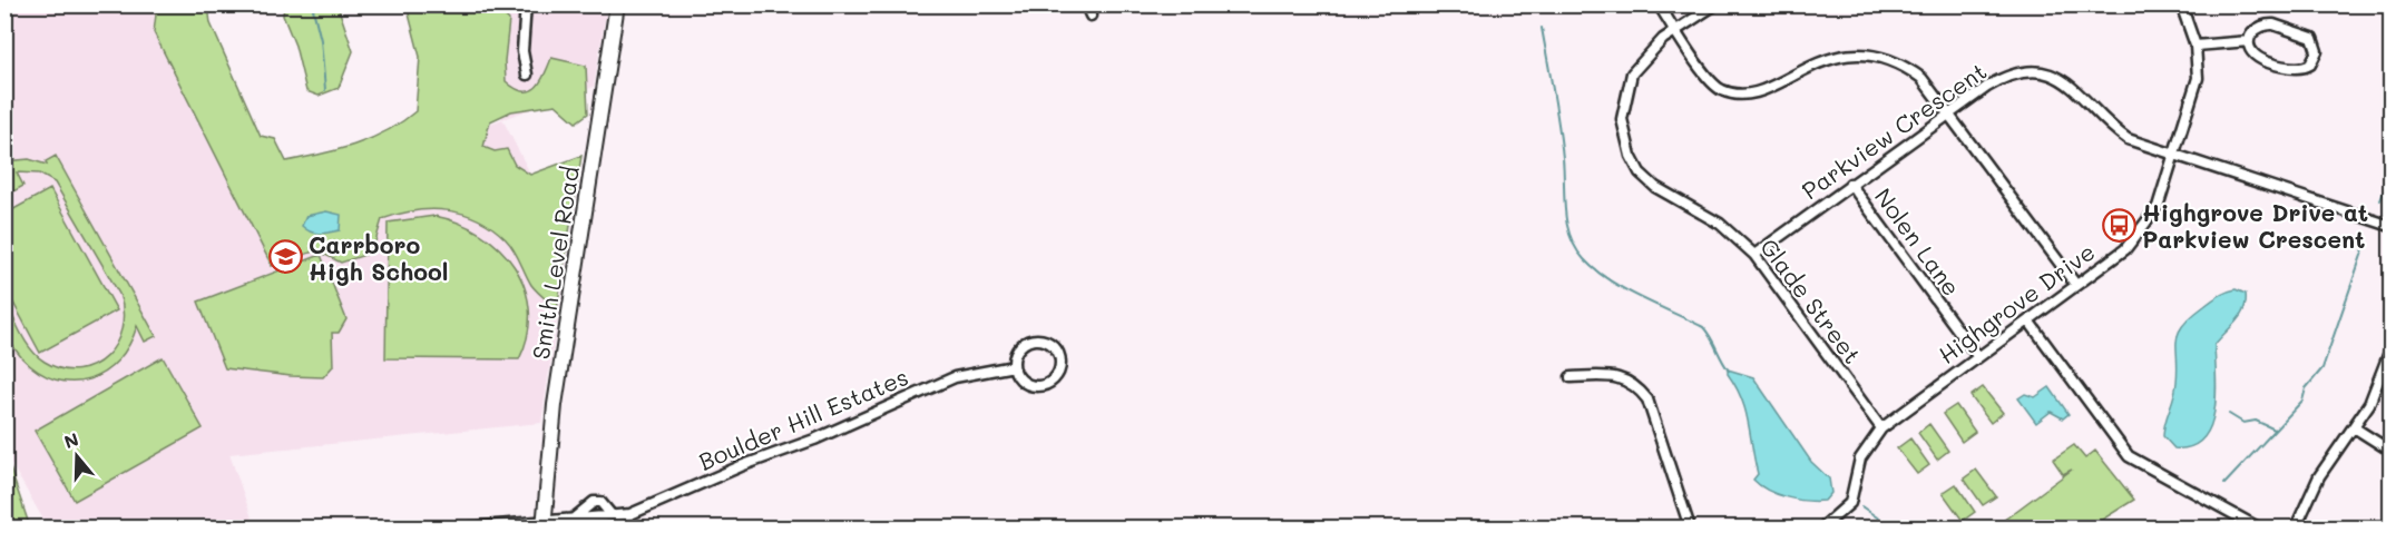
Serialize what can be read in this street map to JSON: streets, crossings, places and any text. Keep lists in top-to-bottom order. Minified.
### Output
{"streets":{"main road":["Smith Level Road"],"street":["Parkview Crescent","Nolen Lane","Glade Street","Highgrove Drive","Boulder Hill Estates"]},"crossings":[["Parkview Crescent","Nolen Lane"],["Parkview Crescent","Glade Street"],["Parkview Crescent","Highgrove Drive"],["Nolen Lane","Highgrove Drive"],["Smith Level Road","Boulder Hill Estates"],["Glade Street","Highgrove Drive"]],"places":{"bus stop":["Highgrove Drive at Parkview Crescent"],"school or university":["Carrboro High School"]},"north":"top"}
